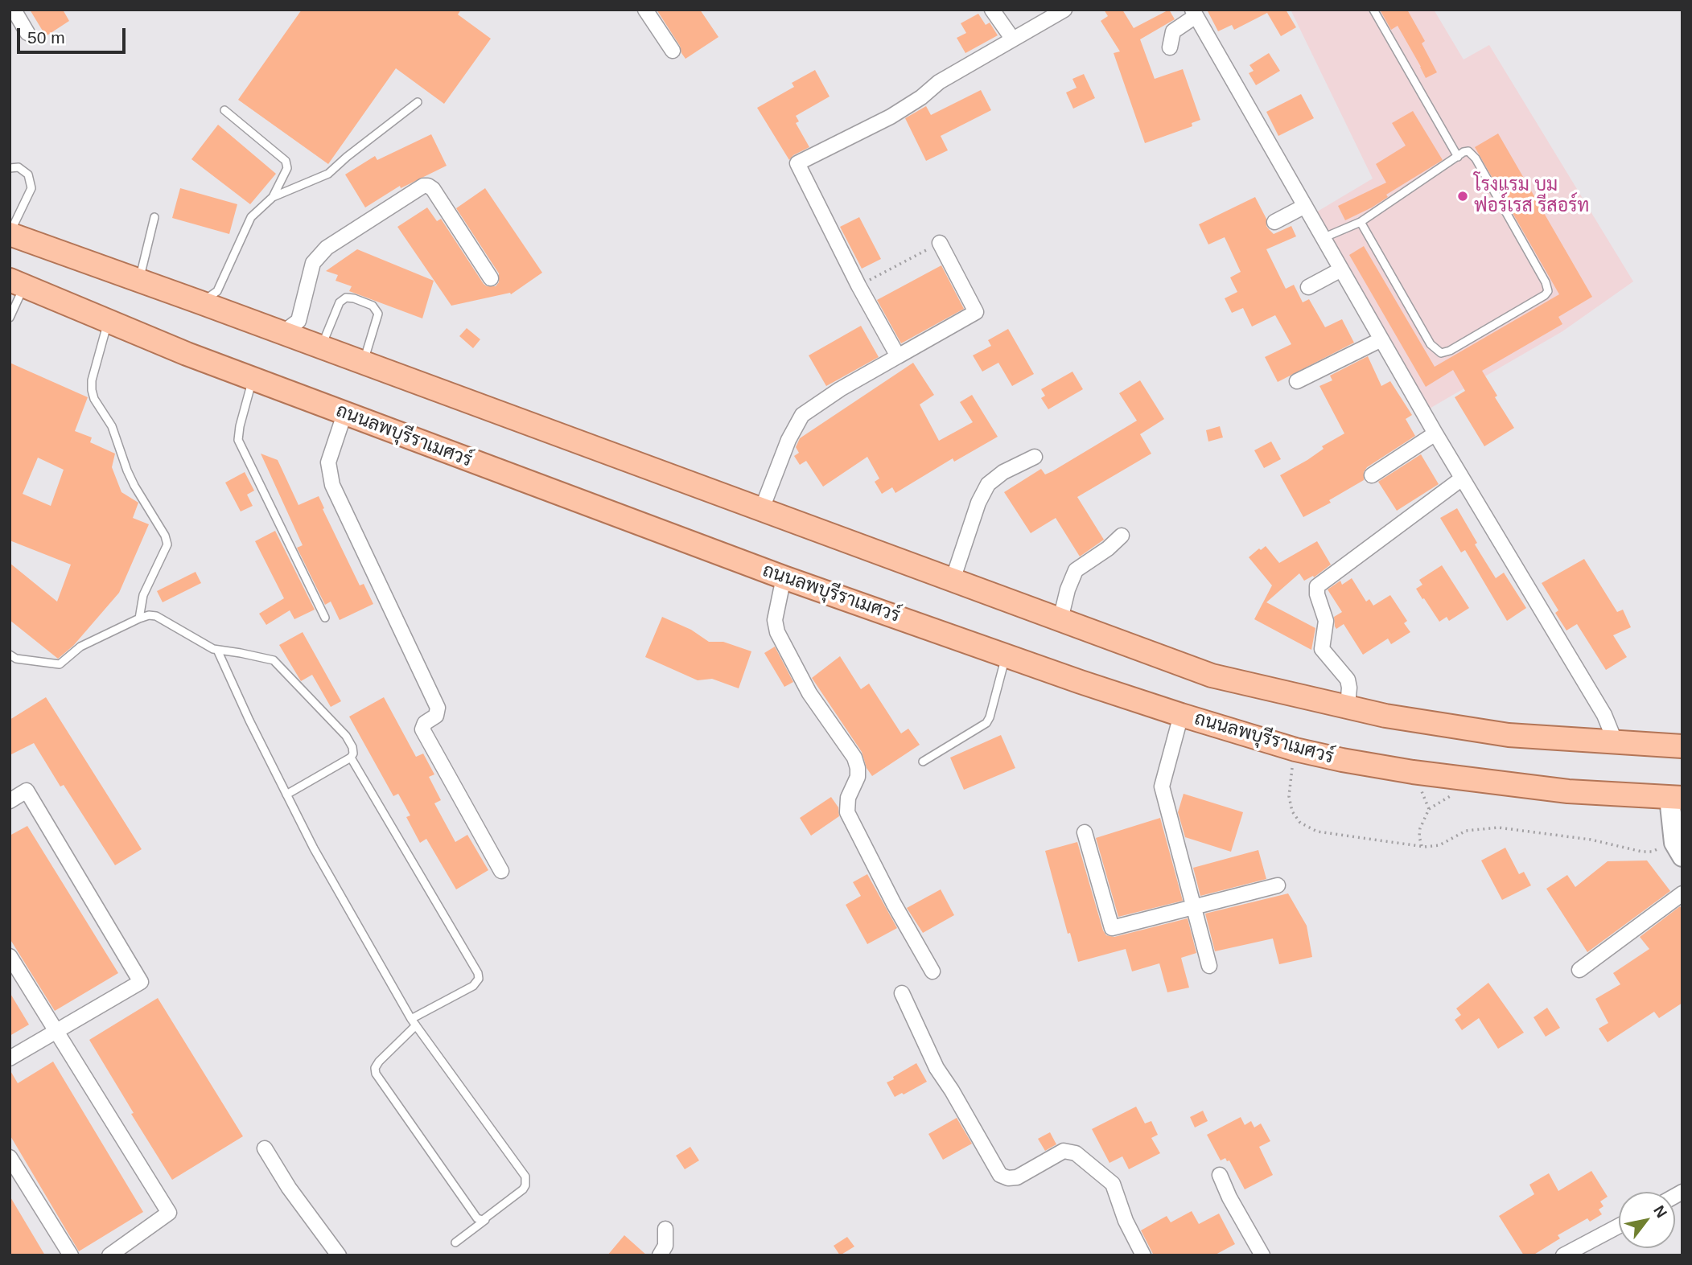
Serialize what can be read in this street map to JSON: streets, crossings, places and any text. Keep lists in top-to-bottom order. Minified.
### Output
{"streets":{"main road":["ถนนลพบุรีราเมศวร์"]},"places":["โรงแรม บูม ฟอร์เรส รีสอร์ท"],"scale_bar":"50 m","north":"top right"}
